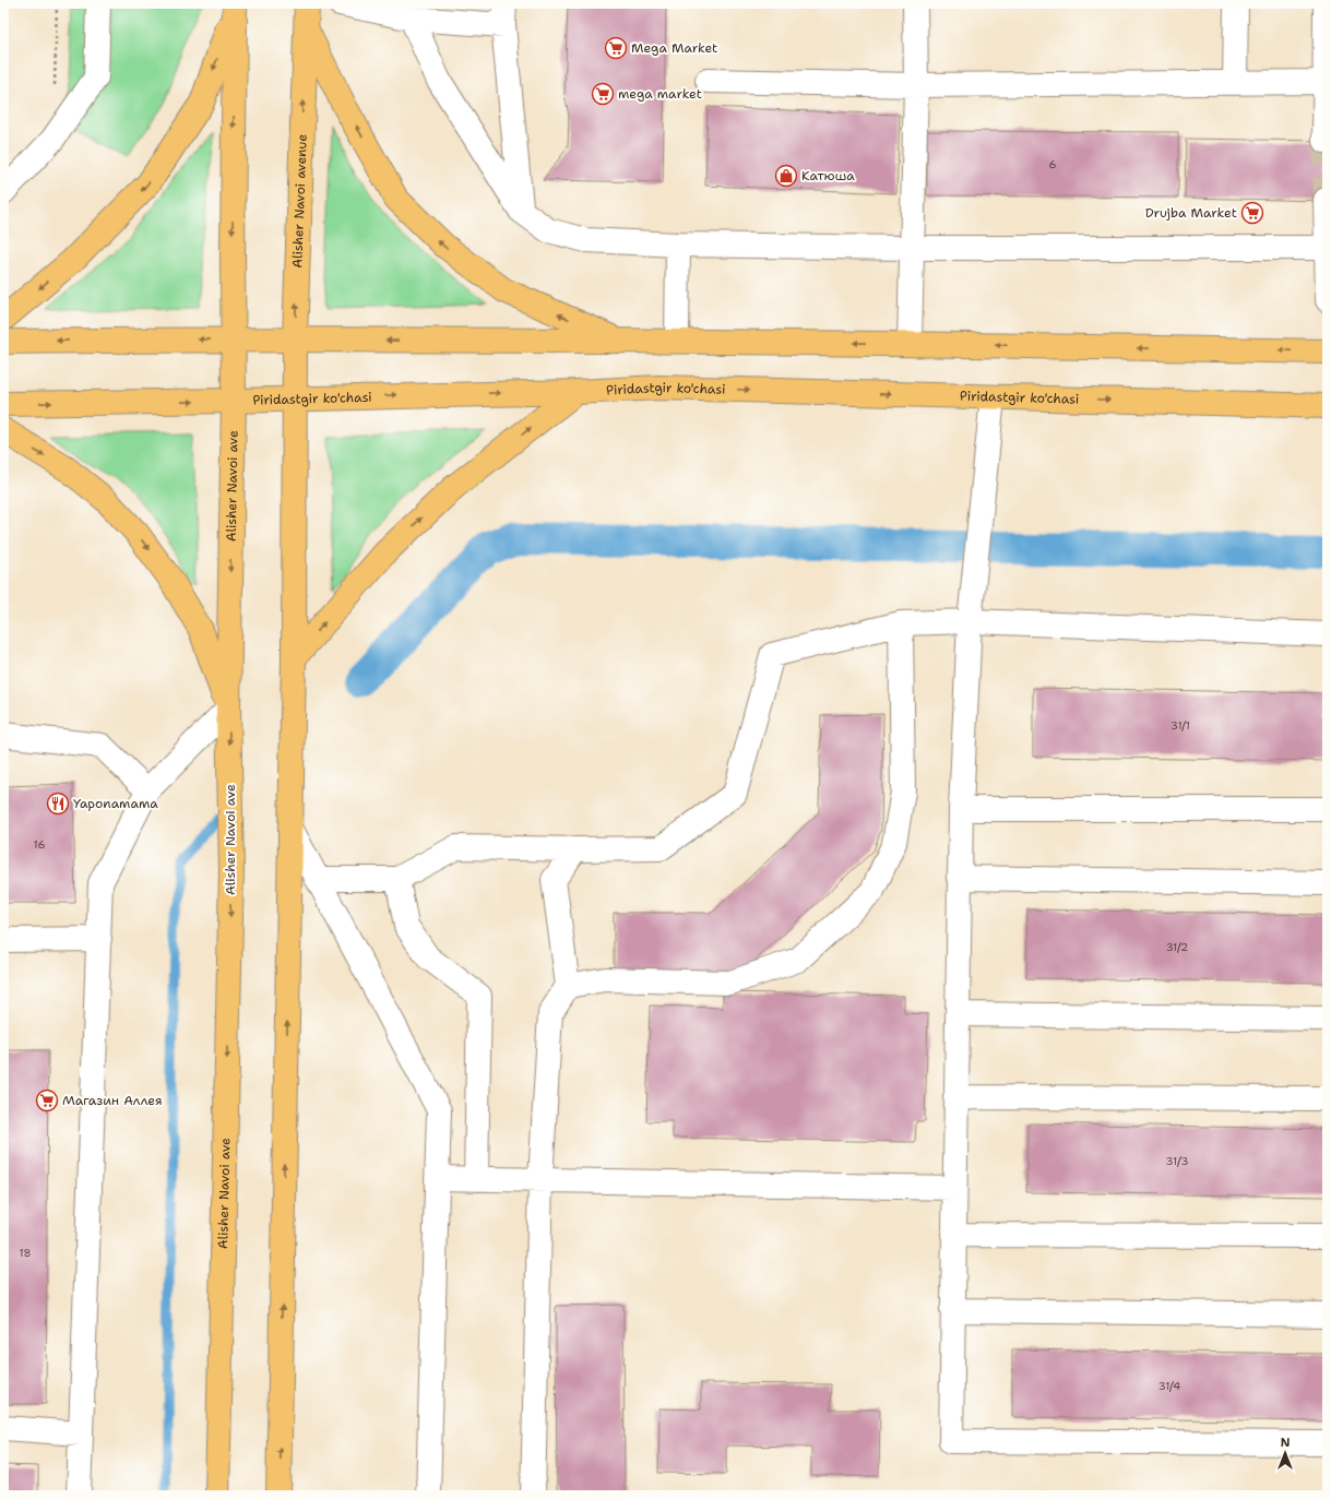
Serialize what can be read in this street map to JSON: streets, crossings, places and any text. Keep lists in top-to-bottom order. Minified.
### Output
{"streets":{"main road":["Alisher Navoi avenue","Piridastgir ko'chasi","Alisher Navoi ave"]},"crossings":[["Alisher Navoi avenue","Piridastgir ko'chasi"],["Piridastgir ko'chasi","Alisher Navoi ave"]],"one_way":["Alisher Navoi avenue"],"places":{"supermarket":["Mega Market","mega market","Drujba Market","Магазин Аллея"],"shop":["Катюша"],"restaurant":["Yaponamama"]},"house_numbers":["6","31/1","16","31/2","31/3","18","31/4"],"north":"top"}
